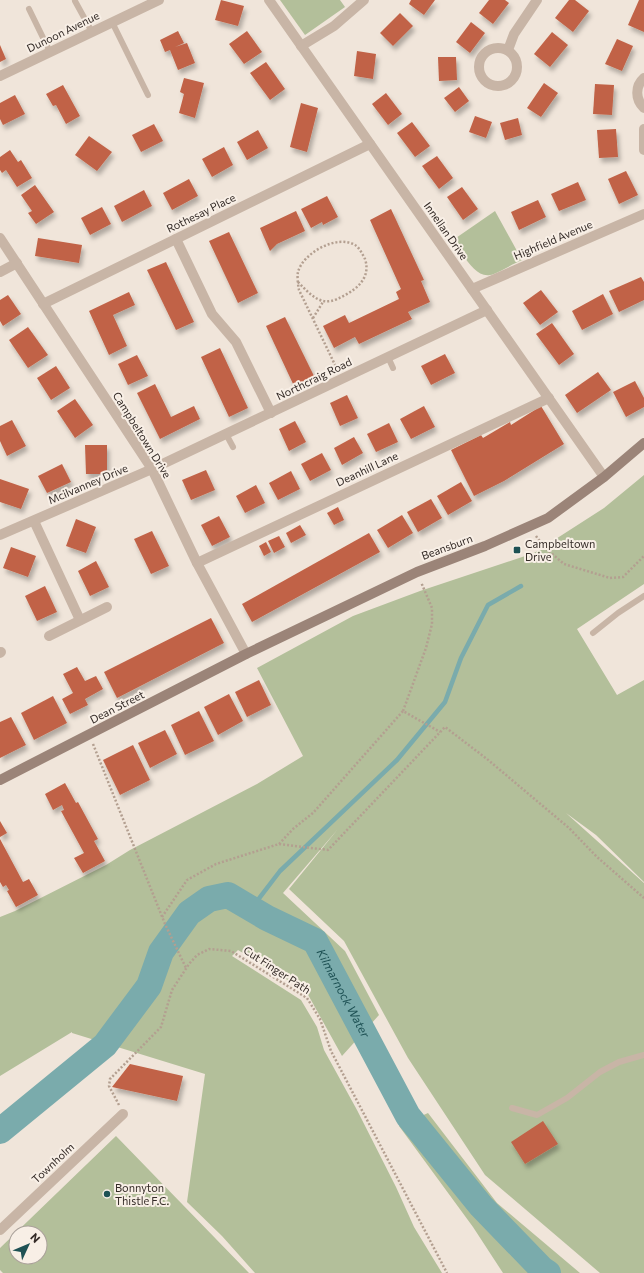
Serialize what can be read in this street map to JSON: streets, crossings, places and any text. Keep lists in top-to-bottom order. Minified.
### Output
{"streets":{"main road":["Beansburn","Dean Street"],"street":["Dunoon Avenue","Rothesay Place","Innellan Drive","Highfield Avenue","Northcraig Road","Campbeltown Drive","Deanhill Lane","Mcilvanney Drive","Townholm"],"path":["Cut Finger Path"]},"crossings":[["Rothesay Place","Innellan Drive"],["Rothesay Place","Campbeltown Drive"],["Innellan Drive","Highfield Avenue"],["Innellan Drive","Northcraig Road"],["Innellan Drive","Deanhill Lane"],["Innellan Drive","Beansburn"],["Northcraig Road","Campbeltown Drive"],["Northcraig Road","Mcilvanney Drive"],["Campbeltown Drive","Deanhill Lane"],["Campbeltown Drive","Mcilvanney Drive"],["Campbeltown Drive","Beansburn"],["Campbeltown Drive","Dean Street"],["Beansburn","Dean Street"],["Cut Finger Path","Townholm"]],"water":["Kilmarnock Water"],"places":{"transit":["Campbeltown Drive"],"other":["Bonnyton Thistle F.C."]},"north":"top right"}
